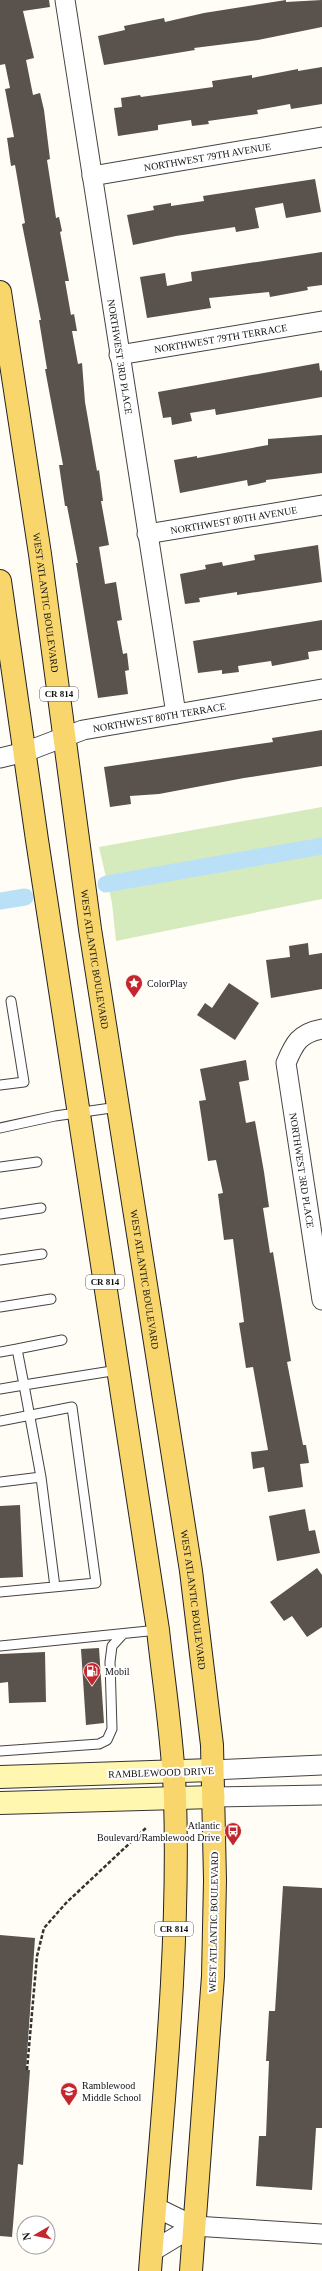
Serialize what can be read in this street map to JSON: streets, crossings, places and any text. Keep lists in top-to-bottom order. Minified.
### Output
{"streets":{"main road":["WEST ATLANTIC BOULEVARD","CR 814"],"street":["NORTHWEST 79TH AVENUE","NORTHWEST 79TH TERRACE","NORTHWEST 3RD PLACE","NORTHWEST 80TH AVENUE","NORTHWEST 80TH TERRACE","RAMBLEWOOD DRIVE"]},"crossings":[["NORTHWEST 79TH AVENUE","NORTHWEST 3RD PLACE"],["NORTHWEST 79TH TERRACE","NORTHWEST 3RD PLACE"],["NORTHWEST 3RD PLACE","NORTHWEST 80TH AVENUE"],["NORTHWEST 3RD PLACE","NORTHWEST 80TH TERRACE"],["WEST ATLANTIC BOULEVARD","NORTHWEST 80TH TERRACE"],["WEST ATLANTIC BOULEVARD","RAMBLEWOOD DRIVE"],["CR 814","NORTHWEST 80TH TERRACE"],["CR 814","RAMBLEWOOD DRIVE"]],"places":{"place":["ColorPlay"],"fuel station":["Mobil"],"bus stop":["Atlantic Boulevard/Ramblewood Drive"],"school or university":["Ramblewood Middle School"]},"north":"left"}
